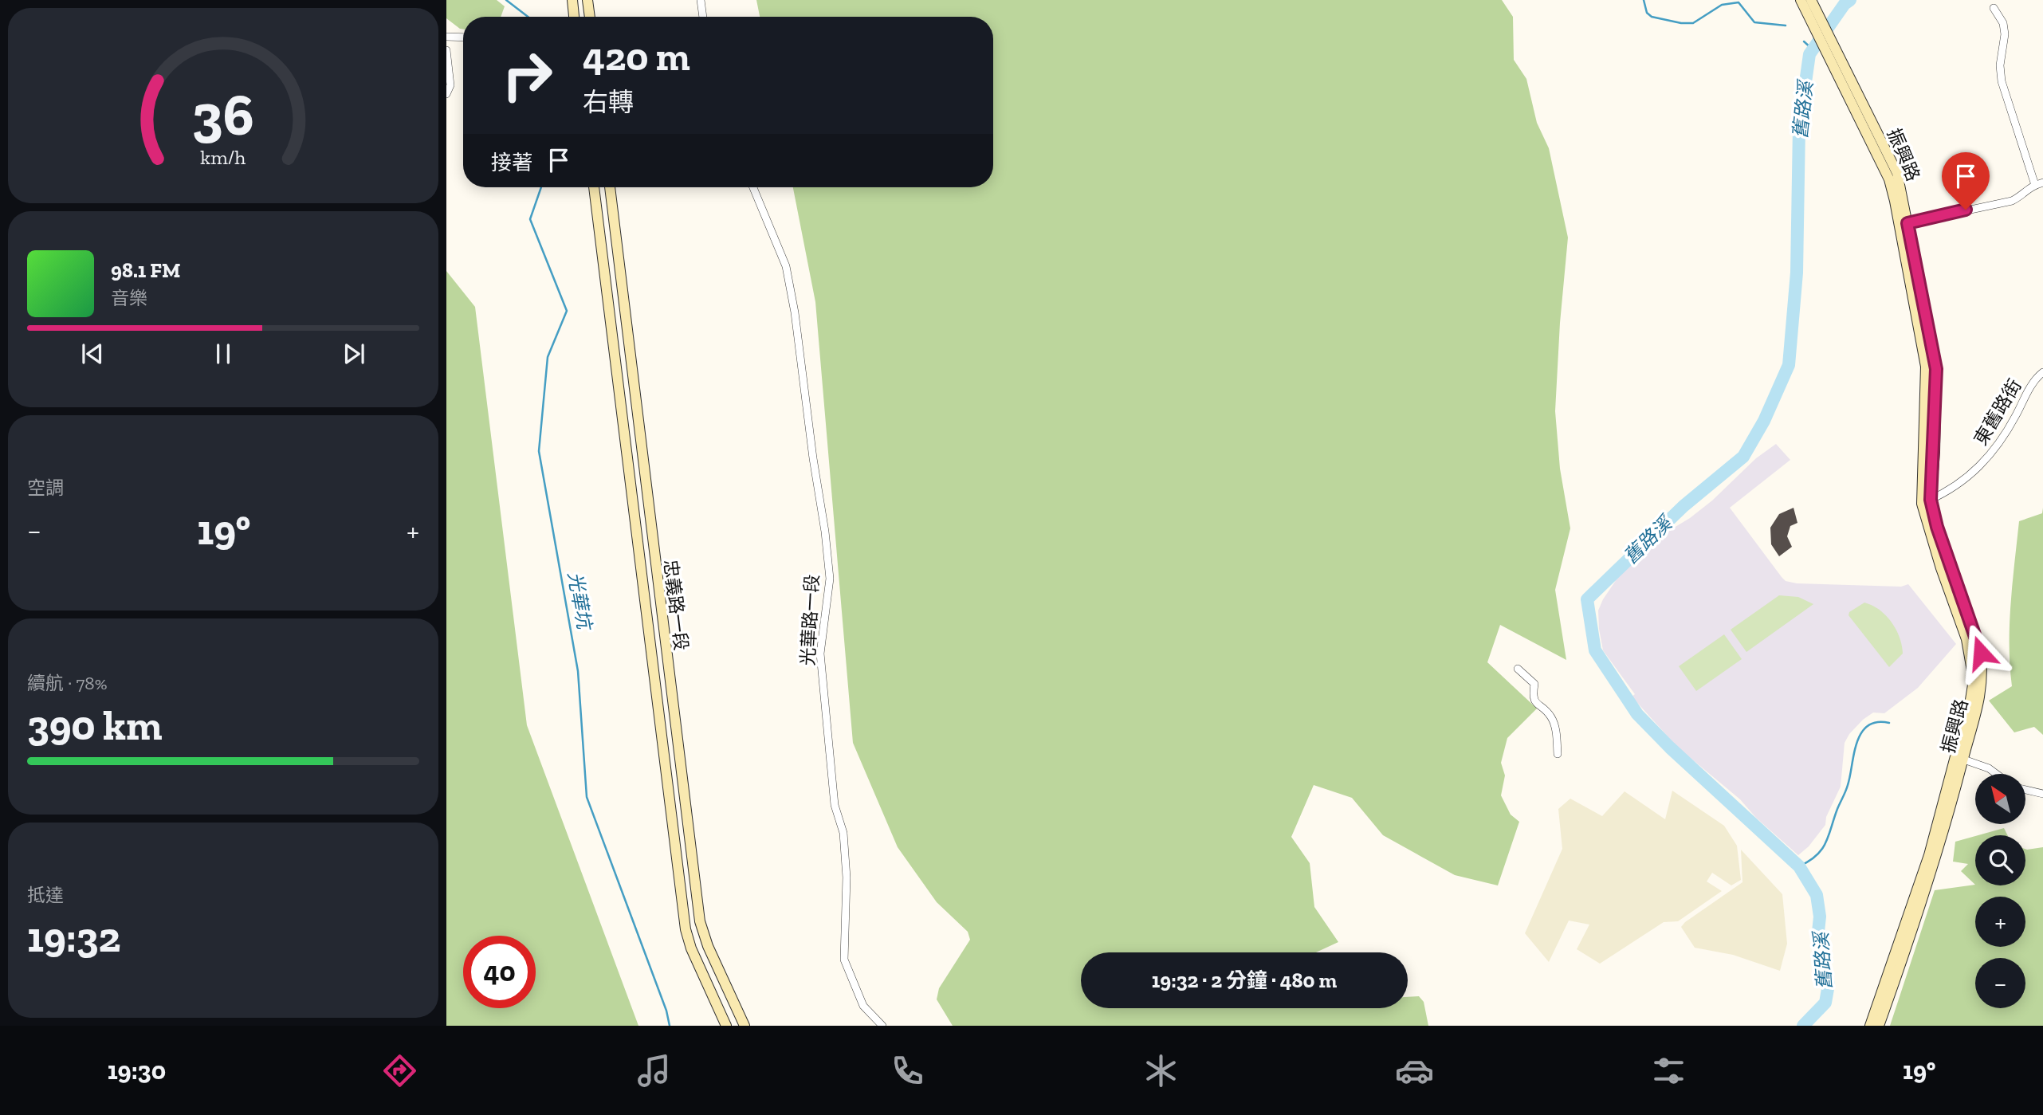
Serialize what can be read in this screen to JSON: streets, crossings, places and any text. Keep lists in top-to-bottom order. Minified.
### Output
{"streets":{"main road":["振興路","忠義路一段"],"street":["東舊路街","光華路一段"]},"crossings":[["振興路","東舊路街"]],"water":["舊路溪","光華坑"],"north":"top left","page":{"turn":["420 m","右轉"],"then":"接著","song":["98.1 FM","音樂"],"tile":["空調",["續航 · 78%","390 km"],["抵達","19:32"]],"heat":["−","19°","+"],"map_buttons":["+","−"],"limit":"40","trip":"19:32 · 2 分鐘 · 480 m","tabs":["19:30","19°"],"gauge":["36","km/h"]}}
